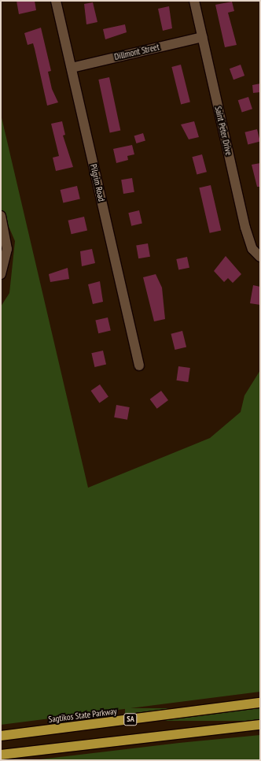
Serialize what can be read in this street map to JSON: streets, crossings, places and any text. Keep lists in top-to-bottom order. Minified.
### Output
{"streets":{"highway":["Sagtikos State Parkway","SA"],"street":["Dillmont Street","Saint Peter Drive","Pilgrim Road"]},"crossings":[["Dillmont Street","Saint Peter Drive"],["Dillmont Street","Pilgrim Road"]]}
